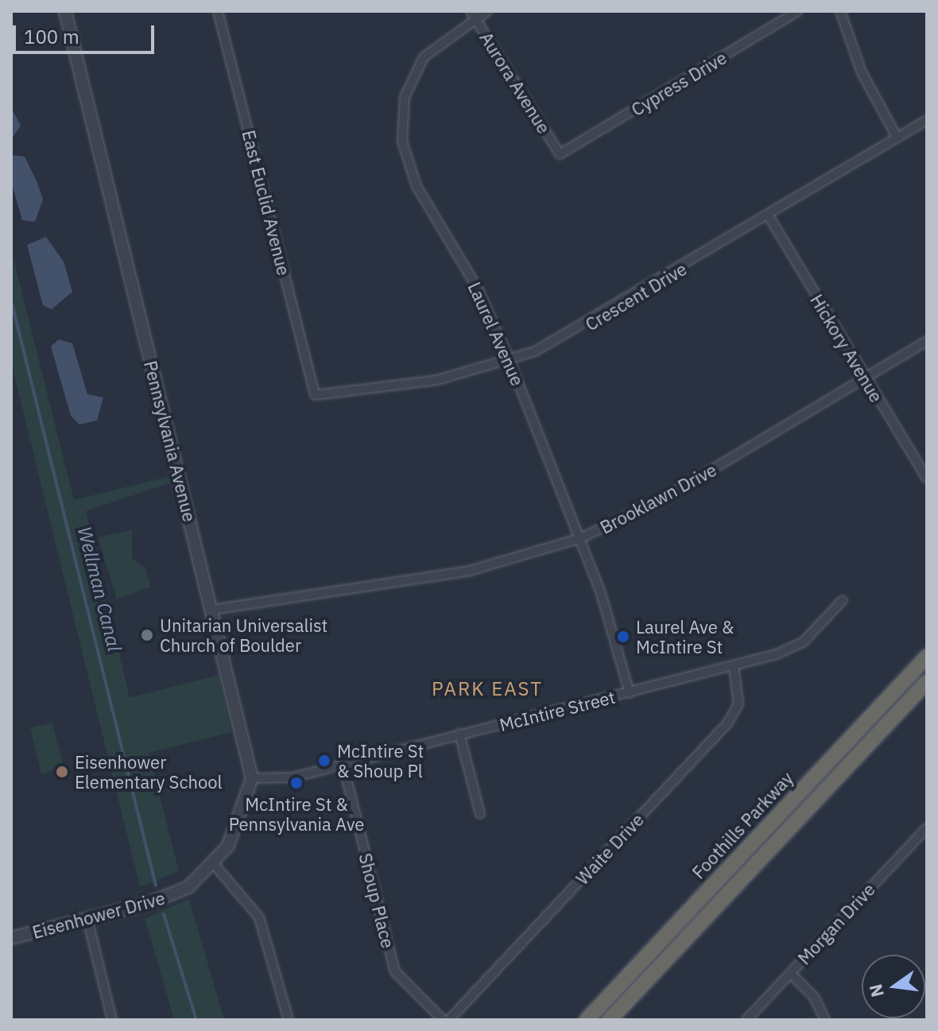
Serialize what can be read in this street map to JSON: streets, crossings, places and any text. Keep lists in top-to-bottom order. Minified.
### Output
{"streets":{"highway":["Foothills Parkway"],"street":["Aurora Avenue","Cypress Drive","East Euclid Avenue","Crescent Drive","Laurel Avenue","Hickory Avenue","Pennsylvania Avenue","Brooklawn Drive","McIntire Street","Waite Drive","Shoup Place","Eisenhower Drive","Morgan Drive"]},"crossings":[["Aurora Avenue","Cypress Drive"],["Aurora Avenue","Laurel Avenue"],["East Euclid Avenue","Crescent Drive"],["Crescent Drive","Laurel Avenue"],["Crescent Drive","Hickory Avenue"],["Laurel Avenue","Brooklawn Drive"],["Laurel Avenue","McIntire Street"],["Hickory Avenue","Brooklawn Drive"],["Pennsylvania Avenue","Brooklawn Drive"],["Pennsylvania Avenue","McIntire Street"],["Pennsylvania Avenue","Eisenhower Drive"],["McIntire Street","Waite Drive"],["McIntire Street","Shoup Place"]],"districts":["PARK EAST"],"water":["Wellman Canal"],"places":["Unitarian Universalist Church of Boulder","Laurel Ave & McIntire St","McIntire St & Shoup Pl","Eisenhower Elementary School","McIntire St & Pennsylvania Ave"],"scale_bar":"100 m","north":"left"}
